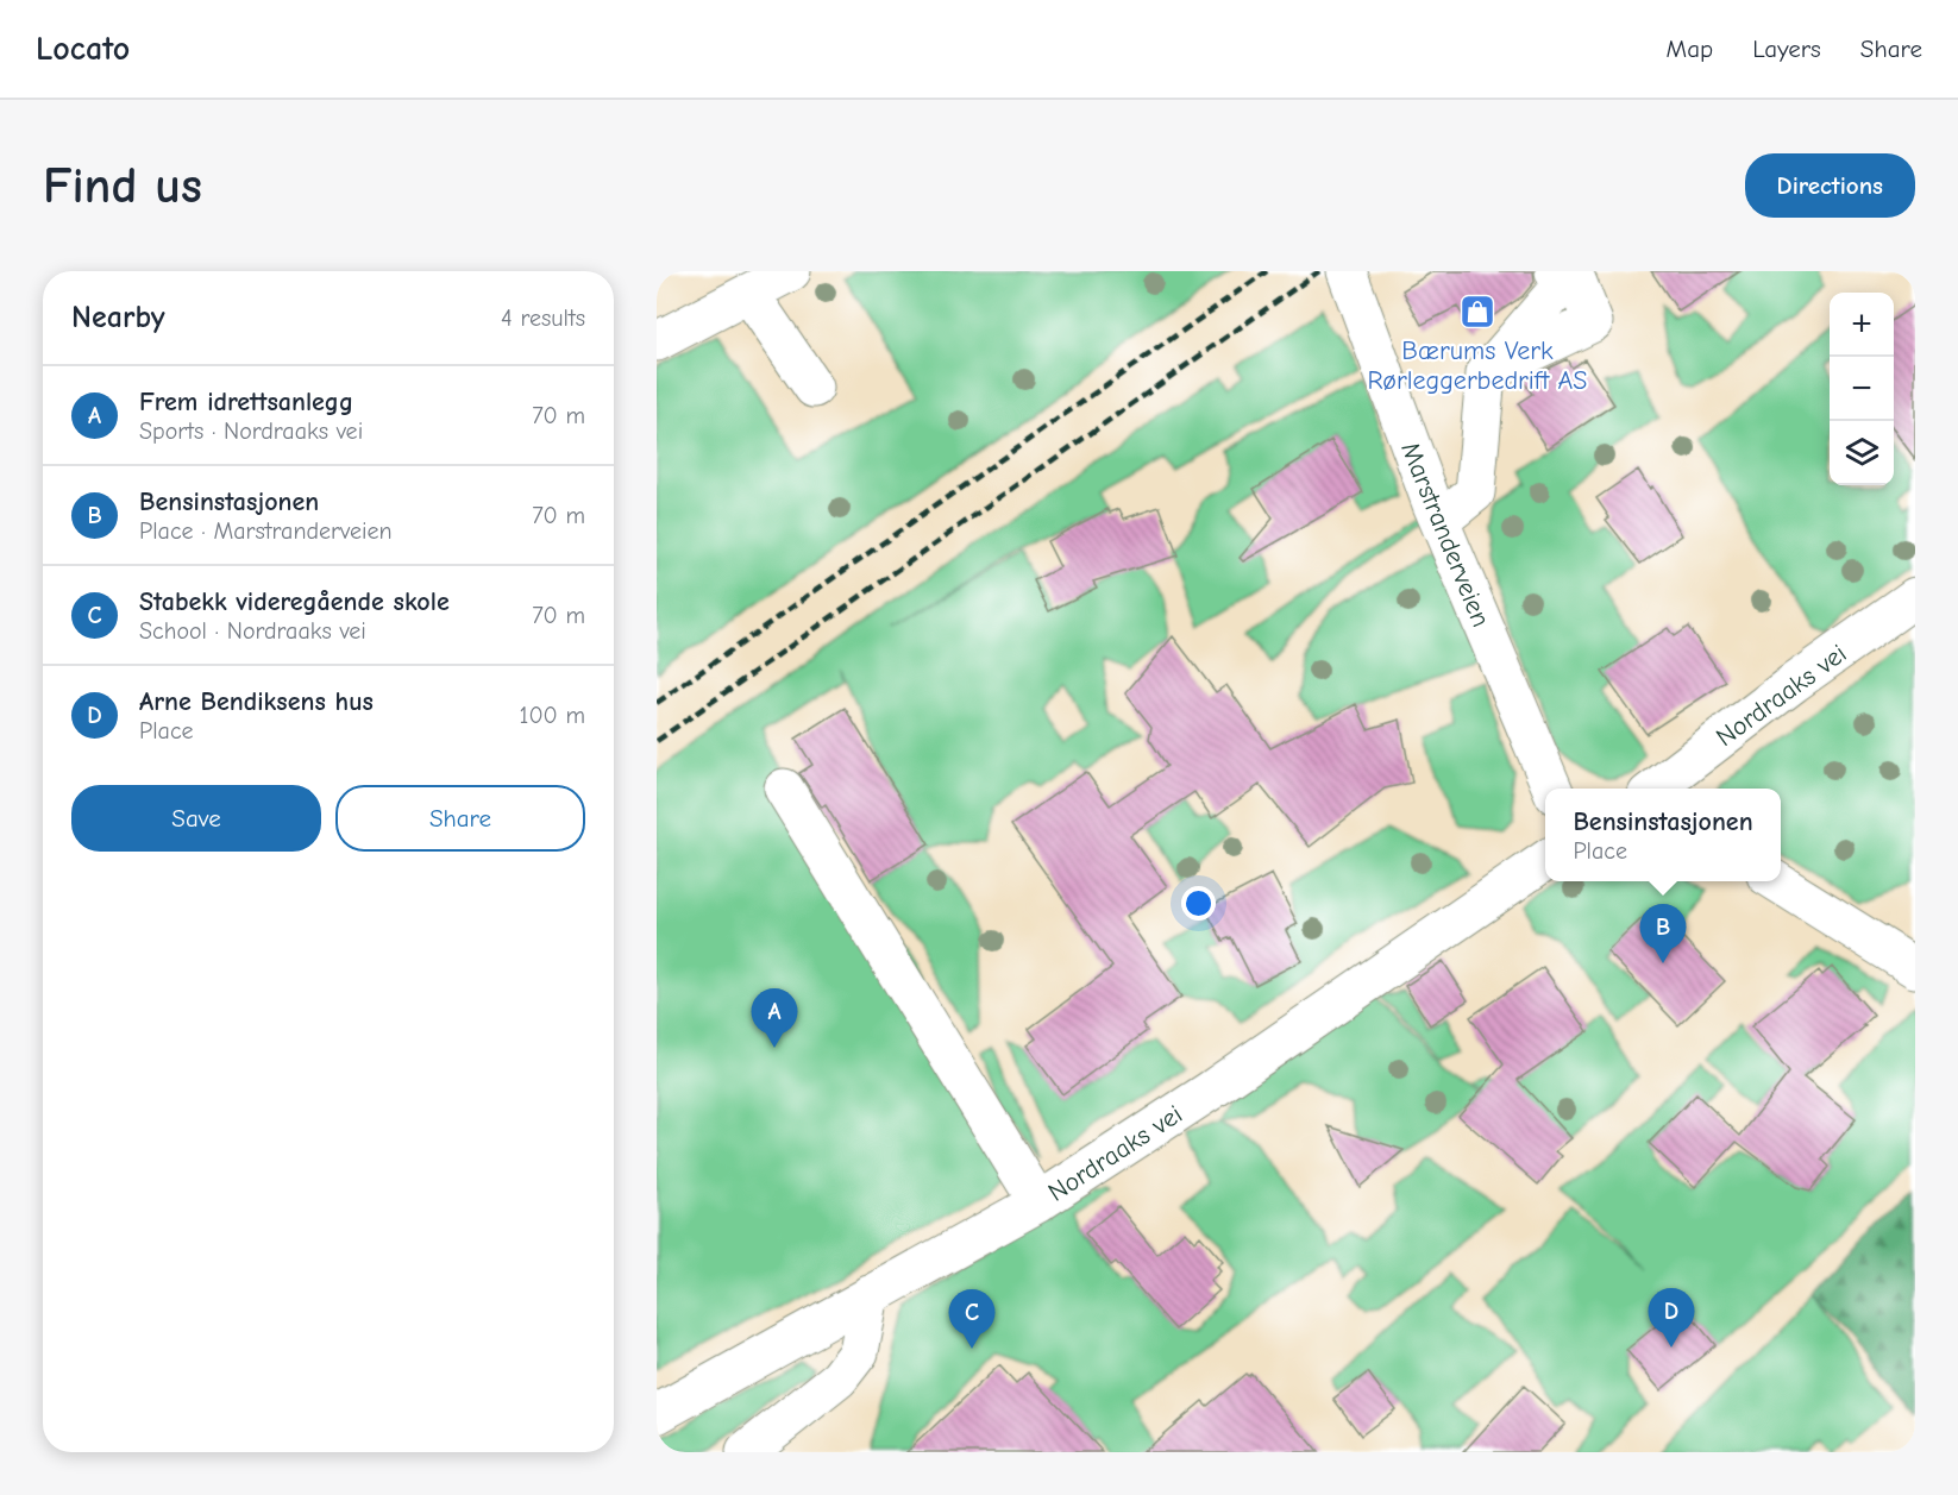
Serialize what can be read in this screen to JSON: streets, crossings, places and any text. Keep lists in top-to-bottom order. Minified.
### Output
{"streets":{"street":["Marstranderveien","Nordraaks vei"]},"places":{"shop":["Bærums Verk Rørleggerbedrift AS"]},"page":{"header":"Locato","nav":["Map","Layers","Share"],"buttons":["Directions",["Save","Share"]],"title":"Find us","heading":["Nearby","4 results"],"map_buttons":["+","−"],"list":[{"mark":"A","name":"Frem idrettsanlegg","note":"Sports · Nordraaks vei","value":"70 m"},{"mark":"B","name":"Bensinstasjonen","note":"Place · Marstranderveien","value":"70 m"},{"mark":"C","name":"Stabekk videregående skole","note":"School · Nordraaks vei","value":"70 m"},{"mark":"D","name":"Arne Bendiksens hus","note":"Place","value":"100 m"}],"popup":["Bensinstasjonen","Place"],"pins":["B","A","D","C"]}}
